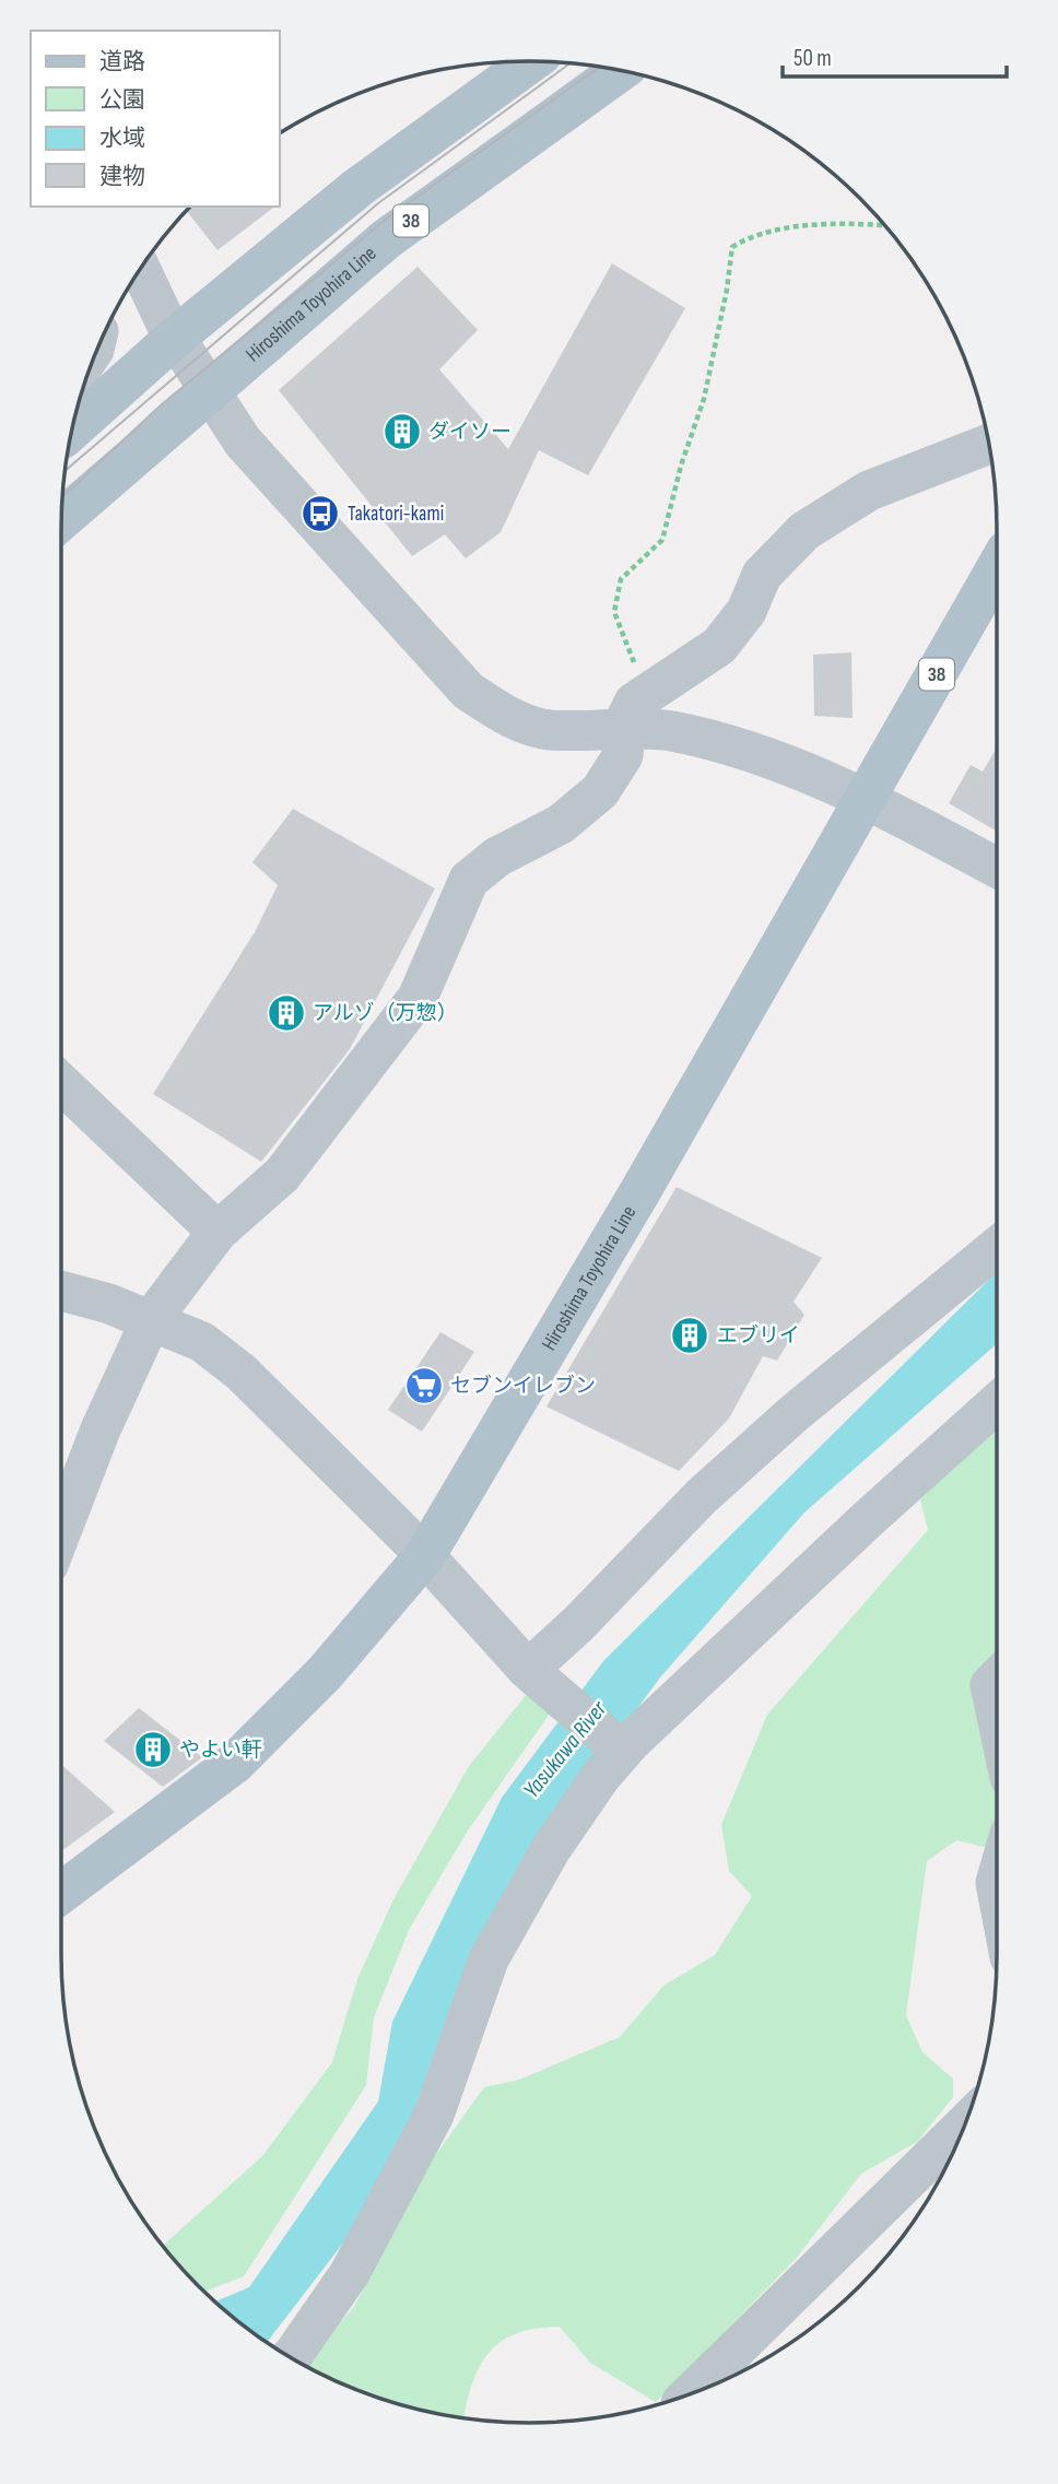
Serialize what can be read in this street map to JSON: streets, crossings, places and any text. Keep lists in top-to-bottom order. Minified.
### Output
{"streets":{"main road":["38","Hiroshima Toyohira Line"]},"water":["Yasukawa River"],"places":{"building":["ダイソー","アルゾ（万惣）","エブリイ","やよい軒"],"bus stop":["Takatori-kami"],"supermarket":["セブンイレブン"]},"legend":["道路","公園","水域","建物"],"scale_bar":"50 m"}
